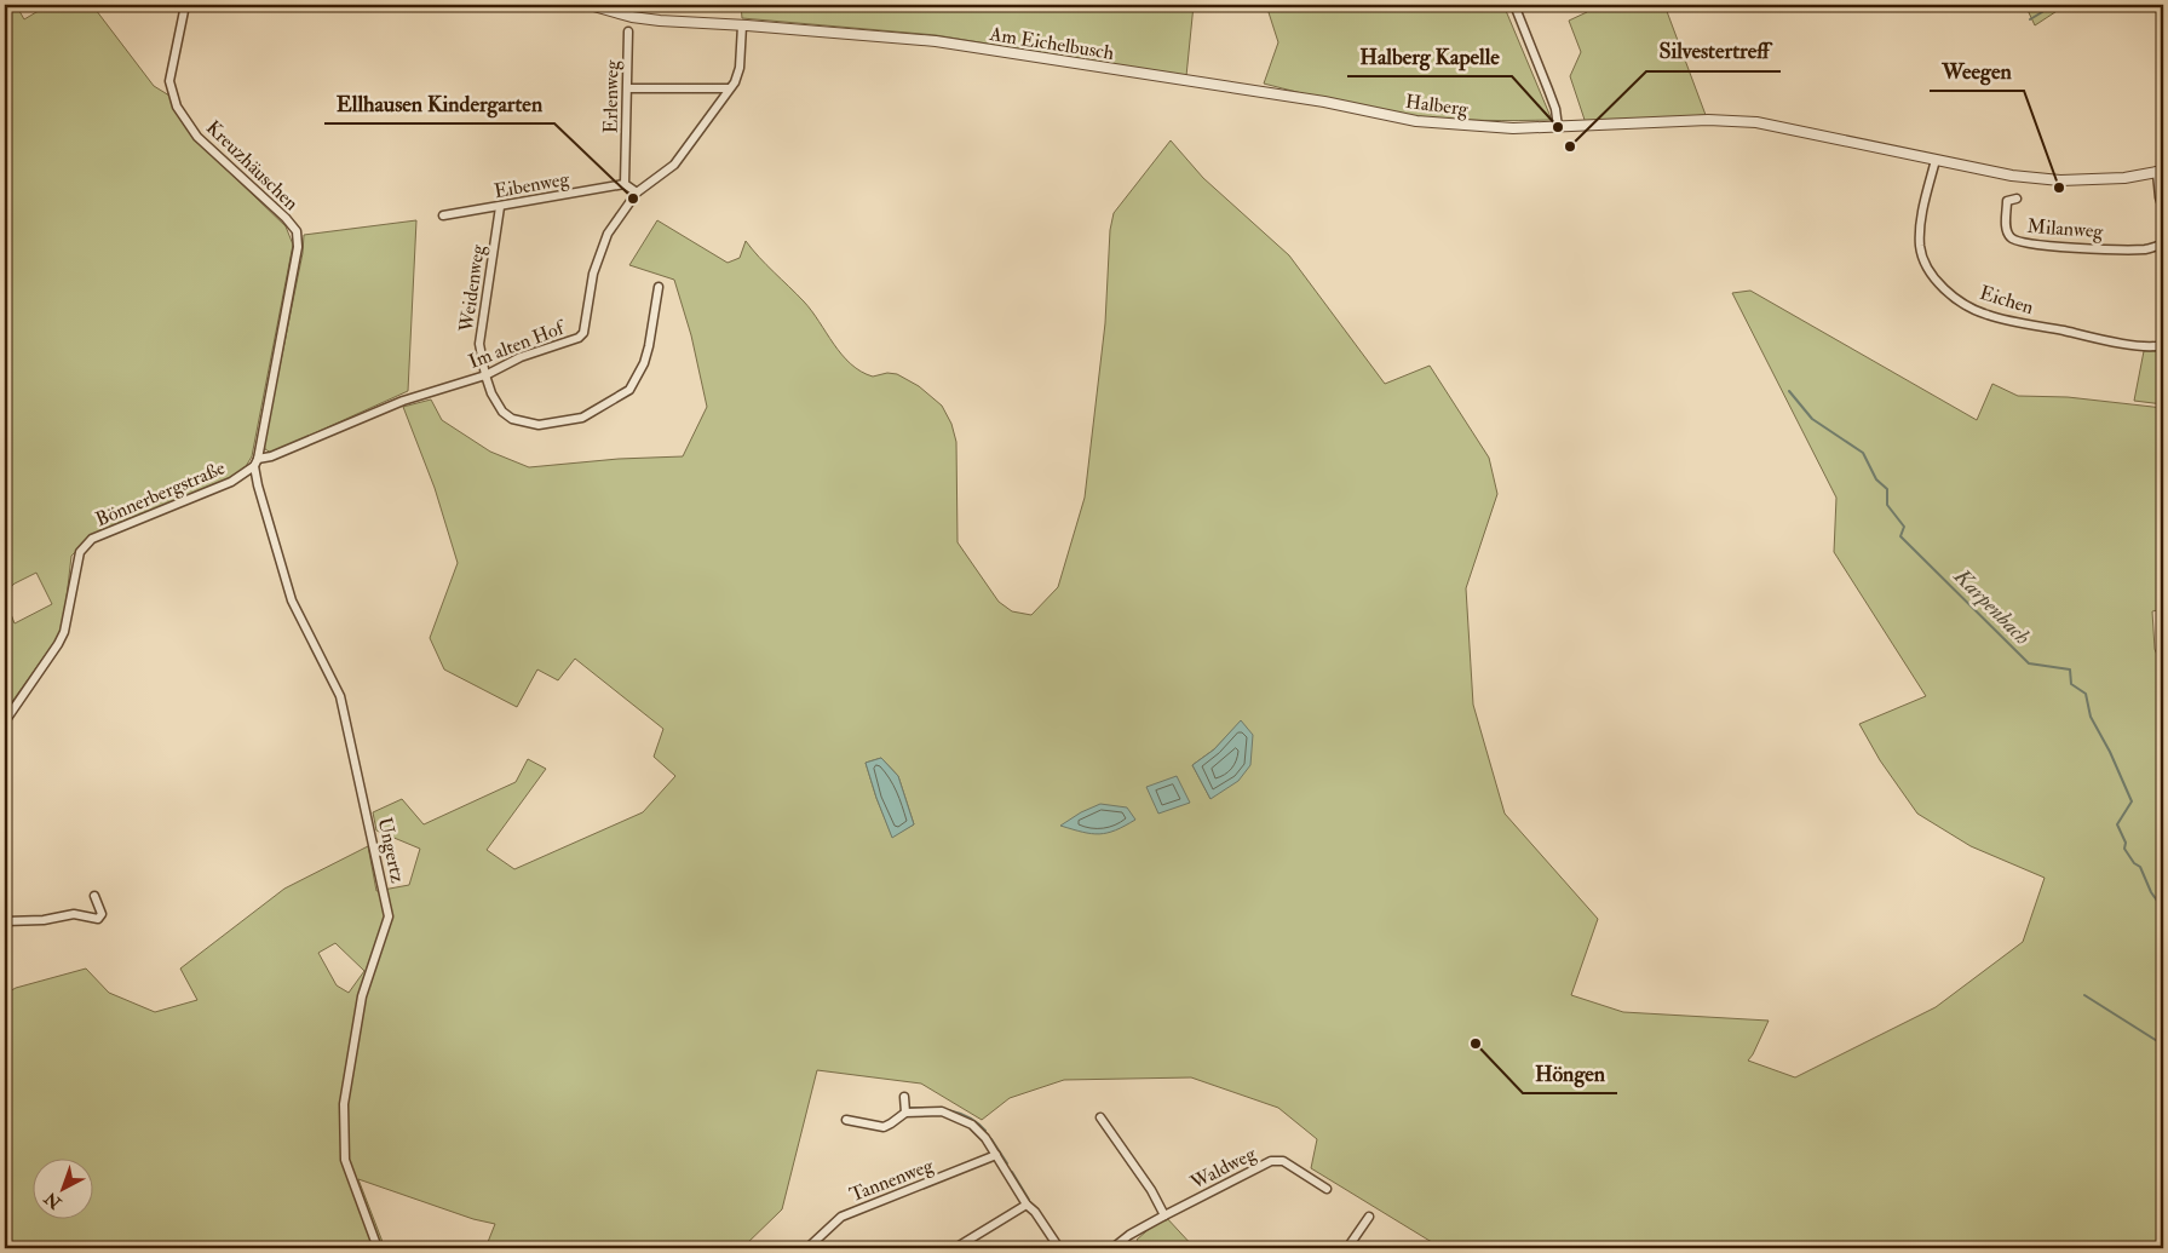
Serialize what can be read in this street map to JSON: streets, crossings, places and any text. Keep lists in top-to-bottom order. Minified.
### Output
{"streets":{"street":["Am Eichelbusch","Erlenweg","Halberg","Kreuzhäuschen","Eibenweg","Milanweg","Weidenweg","Eichen","Im alten Hof","Bönnerbergstraße","Ungertz","Waldweg","Tannenweg"]},"crossings":[["Am Eichelbusch","Halberg"],["Am Eichelbusch","Im alten Hof"],["Erlenweg","Eibenweg"],["Halberg","Eichen"],["Kreuzhäuschen","Im alten Hof"],["Kreuzhäuschen","Bönnerbergstraße"],["Kreuzhäuschen","Ungertz"],["Eibenweg","Weidenweg"],["Weidenweg","Im alten Hof"],["Im alten Hof","Bönnerbergstraße"],["Im alten Hof","Ungertz"],["Bönnerbergstraße","Ungertz"]],"water":["Karpenbach"],"places":["Halberg Kapelle","Silvestertreff","Weegen","Ellhausen Kindergarten","Höngen"],"north":"bottom left"}
